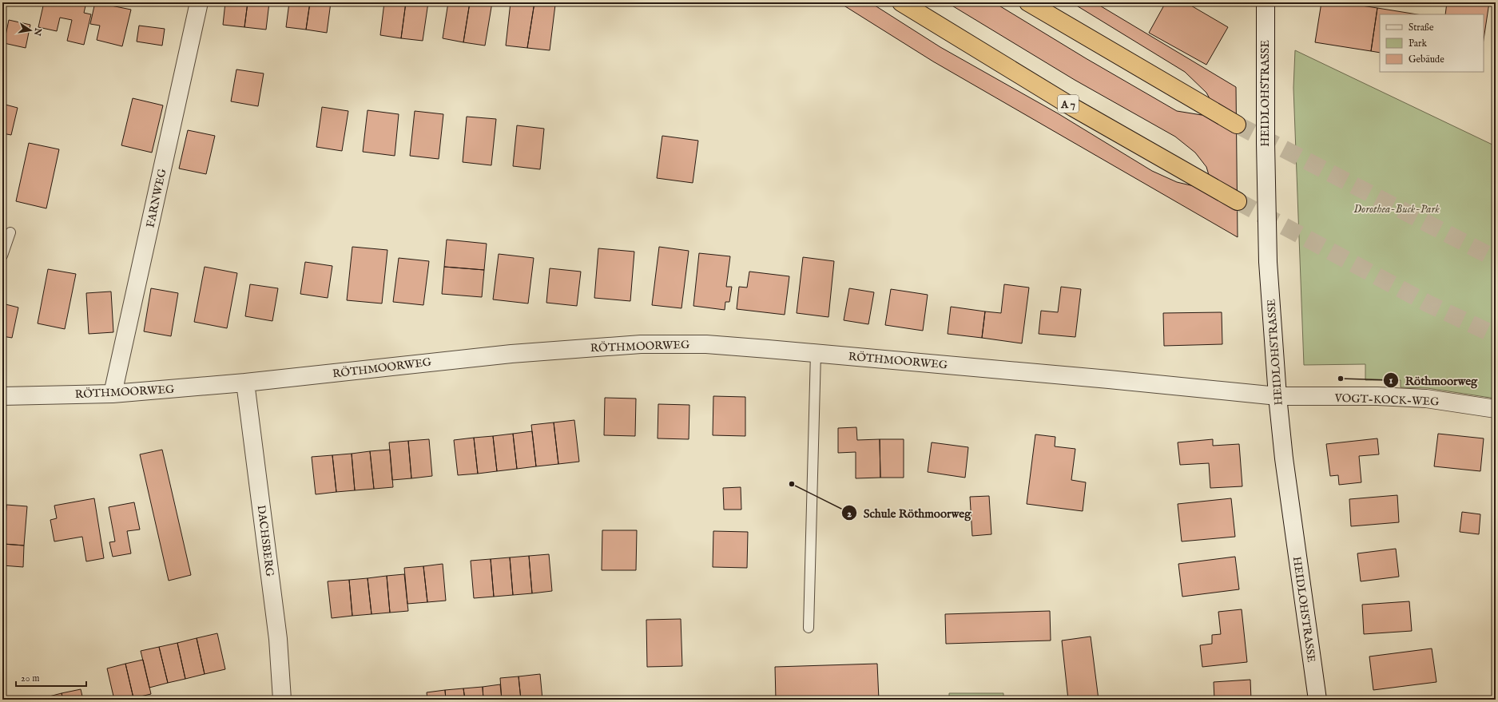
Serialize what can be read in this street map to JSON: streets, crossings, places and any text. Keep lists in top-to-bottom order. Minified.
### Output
{"streets":{"highway":["A 7"],"street":["HEIDLOHSTRASSE","FARNWEG","RÖTHMOORWEG","VOGT-KOCK-WEG","DACHSBERG"]},"crossings":[["HEIDLOHSTRASSE","RÖTHMOORWEG"],["HEIDLOHSTRASSE","VOGT-KOCK-WEG"],["FARNWEG","RÖTHMOORWEG"],["RÖTHMOORWEG","VOGT-KOCK-WEG"],["RÖTHMOORWEG","DACHSBERG"]],"parks":["Dorothea-Buck-Park"],"places":["Röthmoorweg","Schule Röthmoorweg"],"legend":["Straße","Park","Gebäude"],"scale_bar":"20 m","north":"right"}
